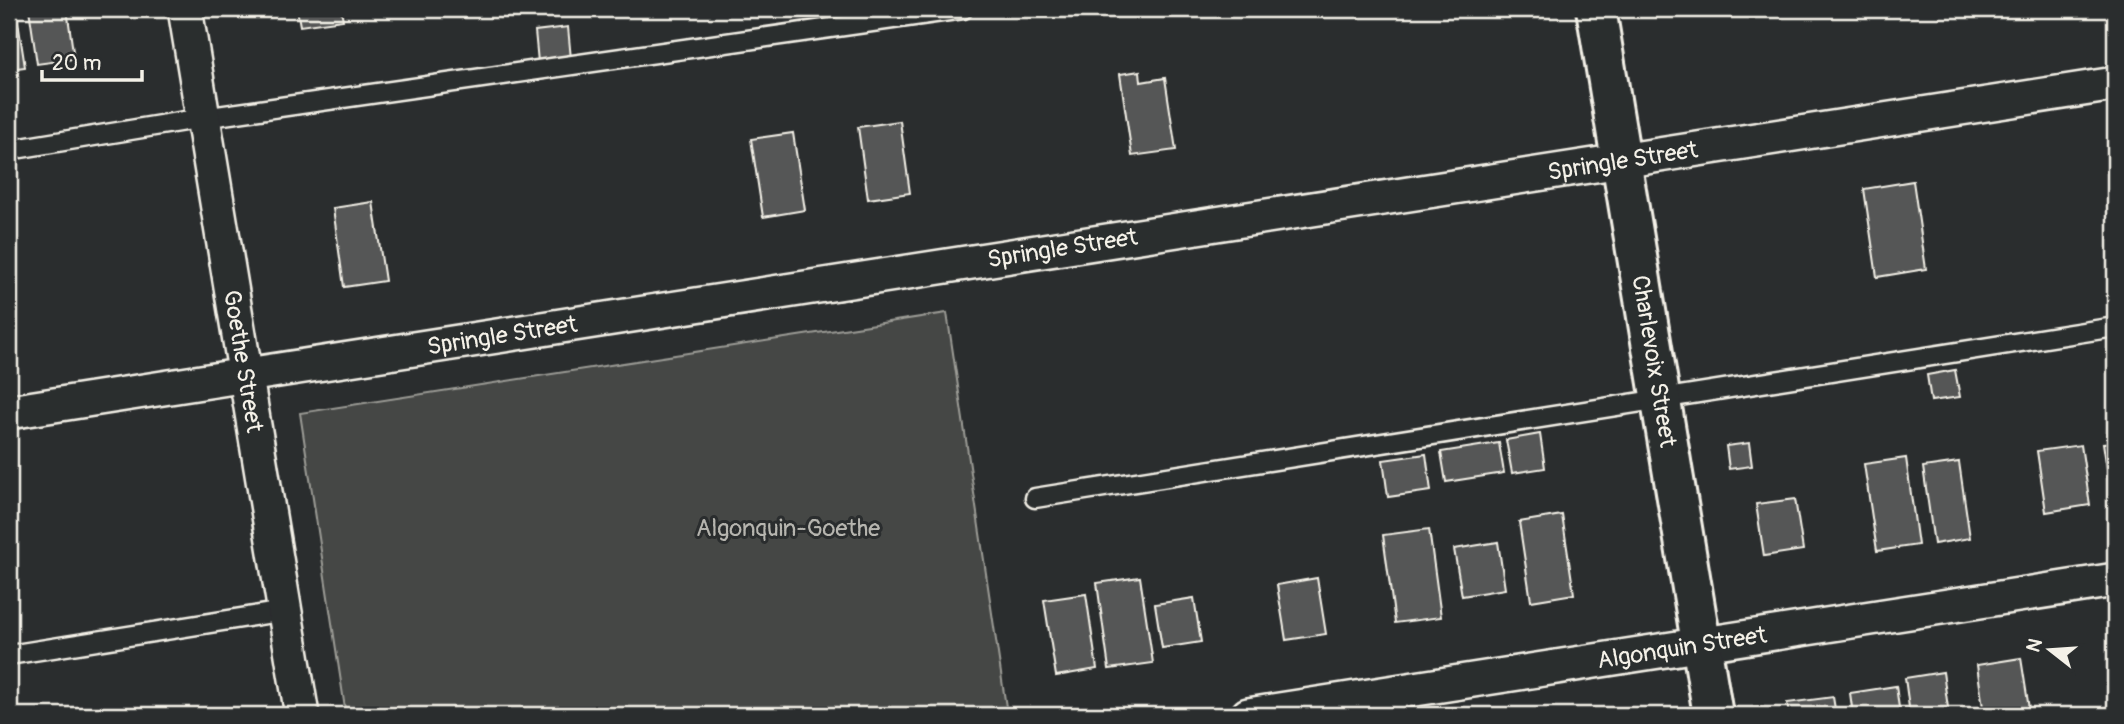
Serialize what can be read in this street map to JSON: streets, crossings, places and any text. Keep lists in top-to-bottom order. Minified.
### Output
{"streets":{"street":["Springle Street","Goethe Street","Charlevoix Street","Algonquin Street"]},"crossings":[["Springle Street","Goethe Street"],["Springle Street","Charlevoix Street"],["Charlevoix Street","Algonquin Street"]],"parks":["Algonquin-Goethe"],"scale_bar":"20 m","north":"left"}
